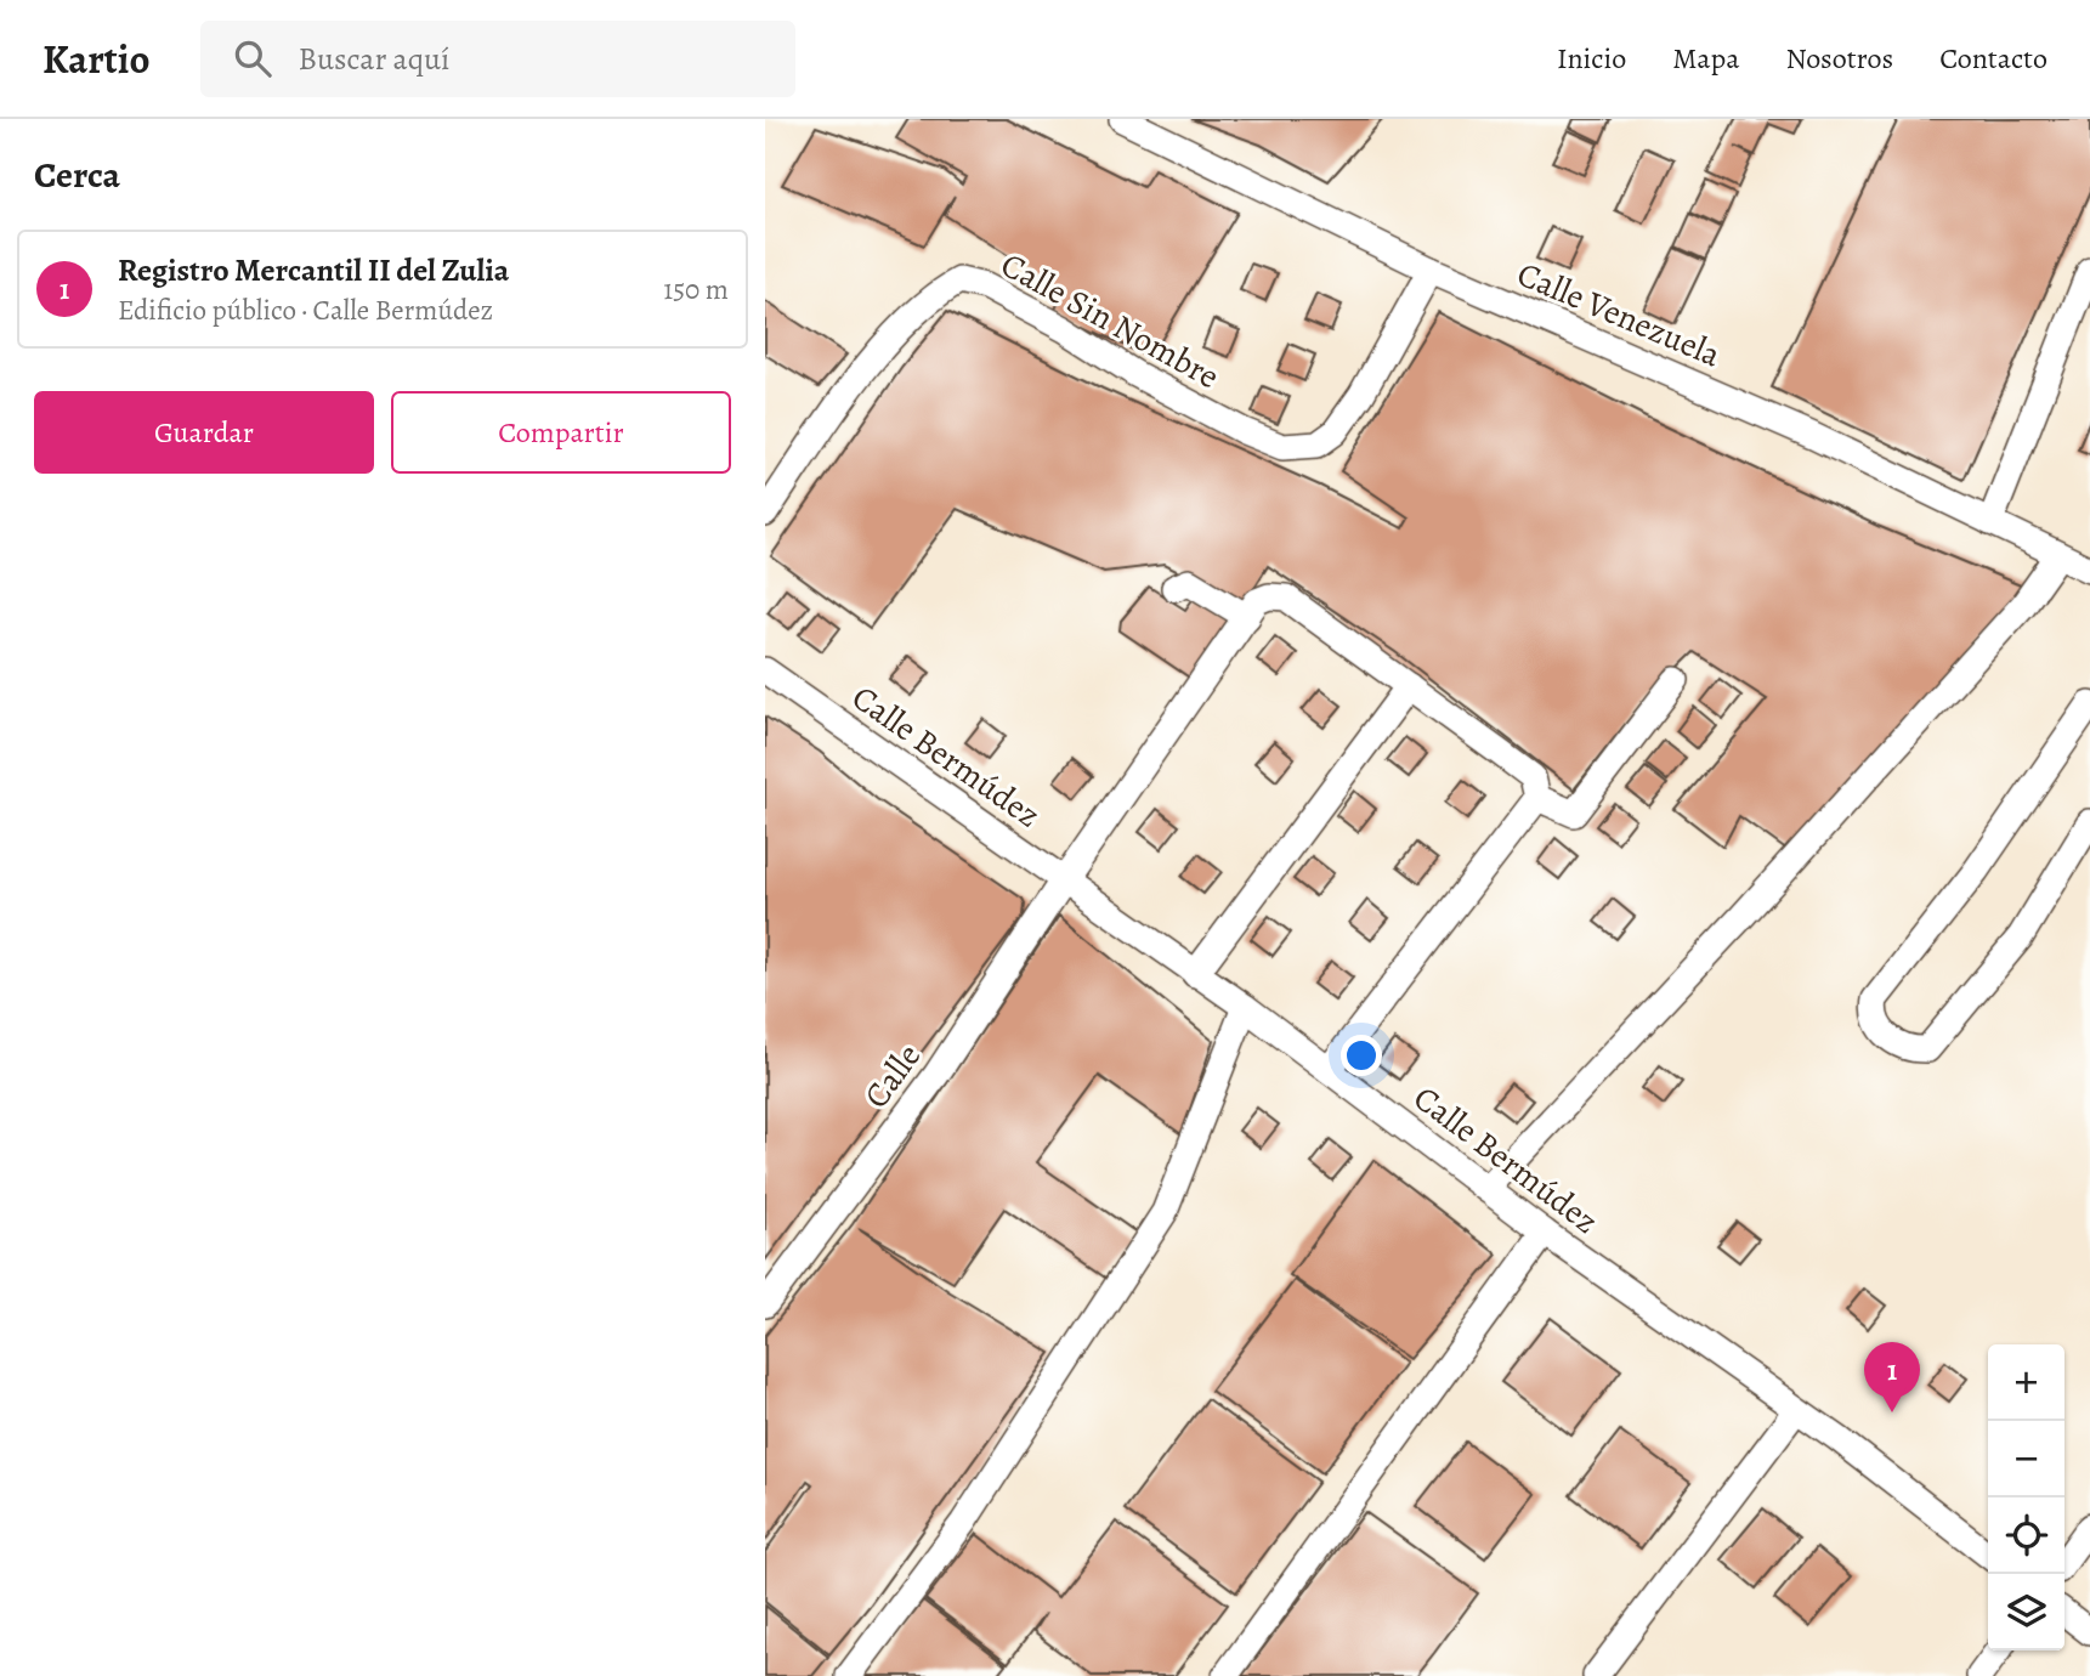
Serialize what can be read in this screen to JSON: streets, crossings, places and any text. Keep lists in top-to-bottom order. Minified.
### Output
{"streets":{"street":["Calle Venezuela","Calle Sin Nombre","Calle Bermúdez","Calle"]},"crossings":[["Calle Venezuela","Calle Sin Nombre"],["Calle Bermúdez","Calle"]],"page":{"header":"Kartio","search":"Buscar aquí","nav":["Inicio","Mapa","Nosotros","Contacto"],"heading":"Cerca","list":[{"mark":"1","name":"Registro Mercantil II del Zulia","note":"Edificio público · Calle Bermúdez","value":"150 m"}],"buttons":["Guardar","Compartir"],"pins":"1","map_buttons":["+","−"]}}
